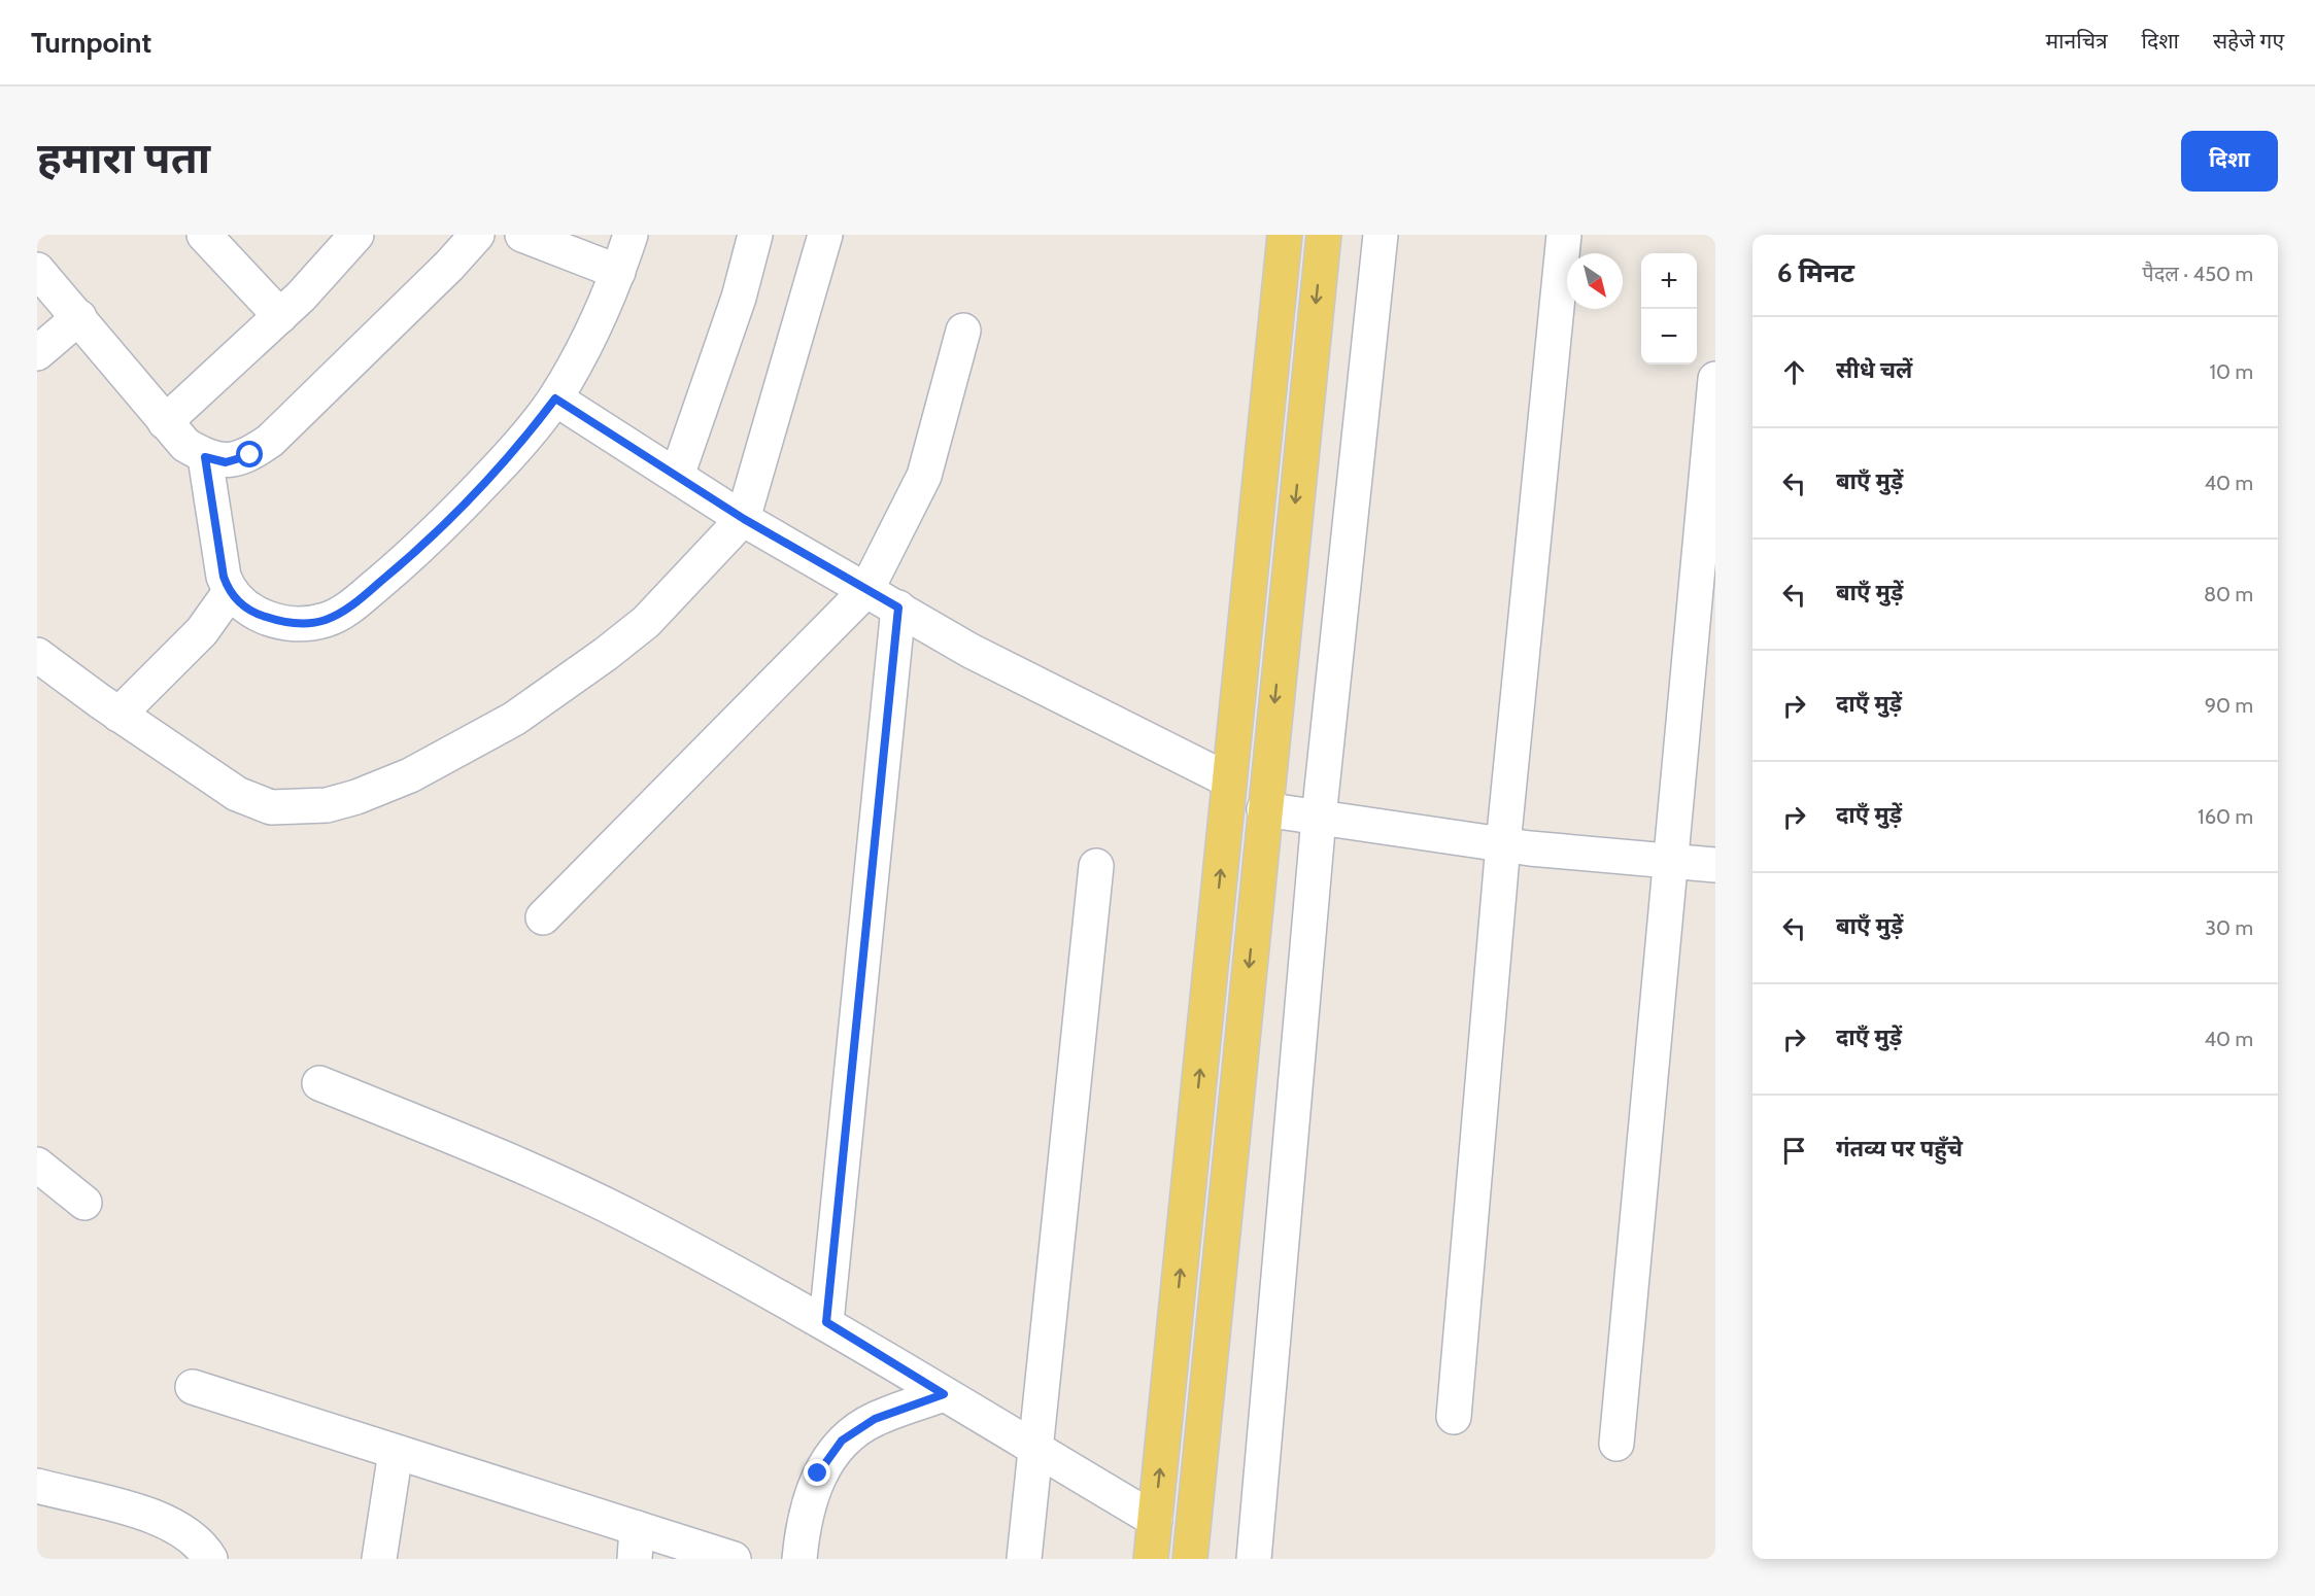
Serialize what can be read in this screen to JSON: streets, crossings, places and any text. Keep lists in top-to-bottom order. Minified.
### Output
{"north":"bottom right","page":{"header":"Turnpoint","nav":["मानचित्र","दिशा","सहेजे गए"],"title":"हमारा पता","buttons":"दिशा","heading":["6 मिनट","पैदल · 450 m"],"map_buttons":["+","−"],"list":[["सीधे चलें","10 m"],["बाएँ मुड़ें","40 m"],["बाएँ मुड़ें","80 m"],["दाएँ मुड़ें","90 m"],["दाएँ मुड़ें","160 m"],["बाएँ मुड़ें","30 m"],["दाएँ मुड़ें","40 m"],"गंतव्य पर पहुँचे"]}}
